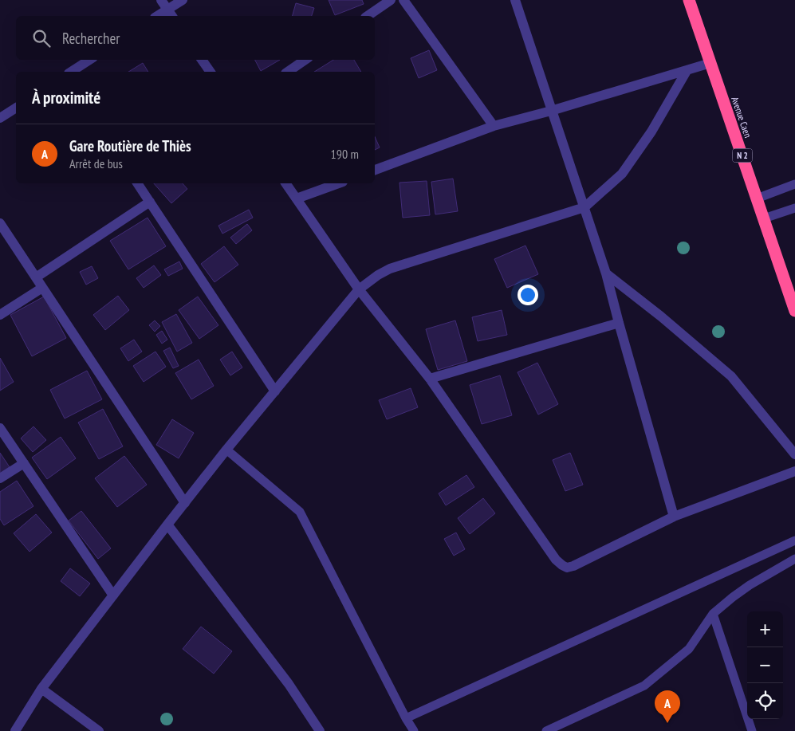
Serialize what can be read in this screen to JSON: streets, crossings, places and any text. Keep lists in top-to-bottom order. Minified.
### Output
{"streets":{"highway":["Avenue Caen","N 2"]},"page":{"search":"Rechercher","heading":"À proximité","list":[{"mark":"A","name":"Gare Routière de Thiès","note":"Arrêt de bus","value":"190 m"}],"map_buttons":["+","−"],"pins":"A"}}
